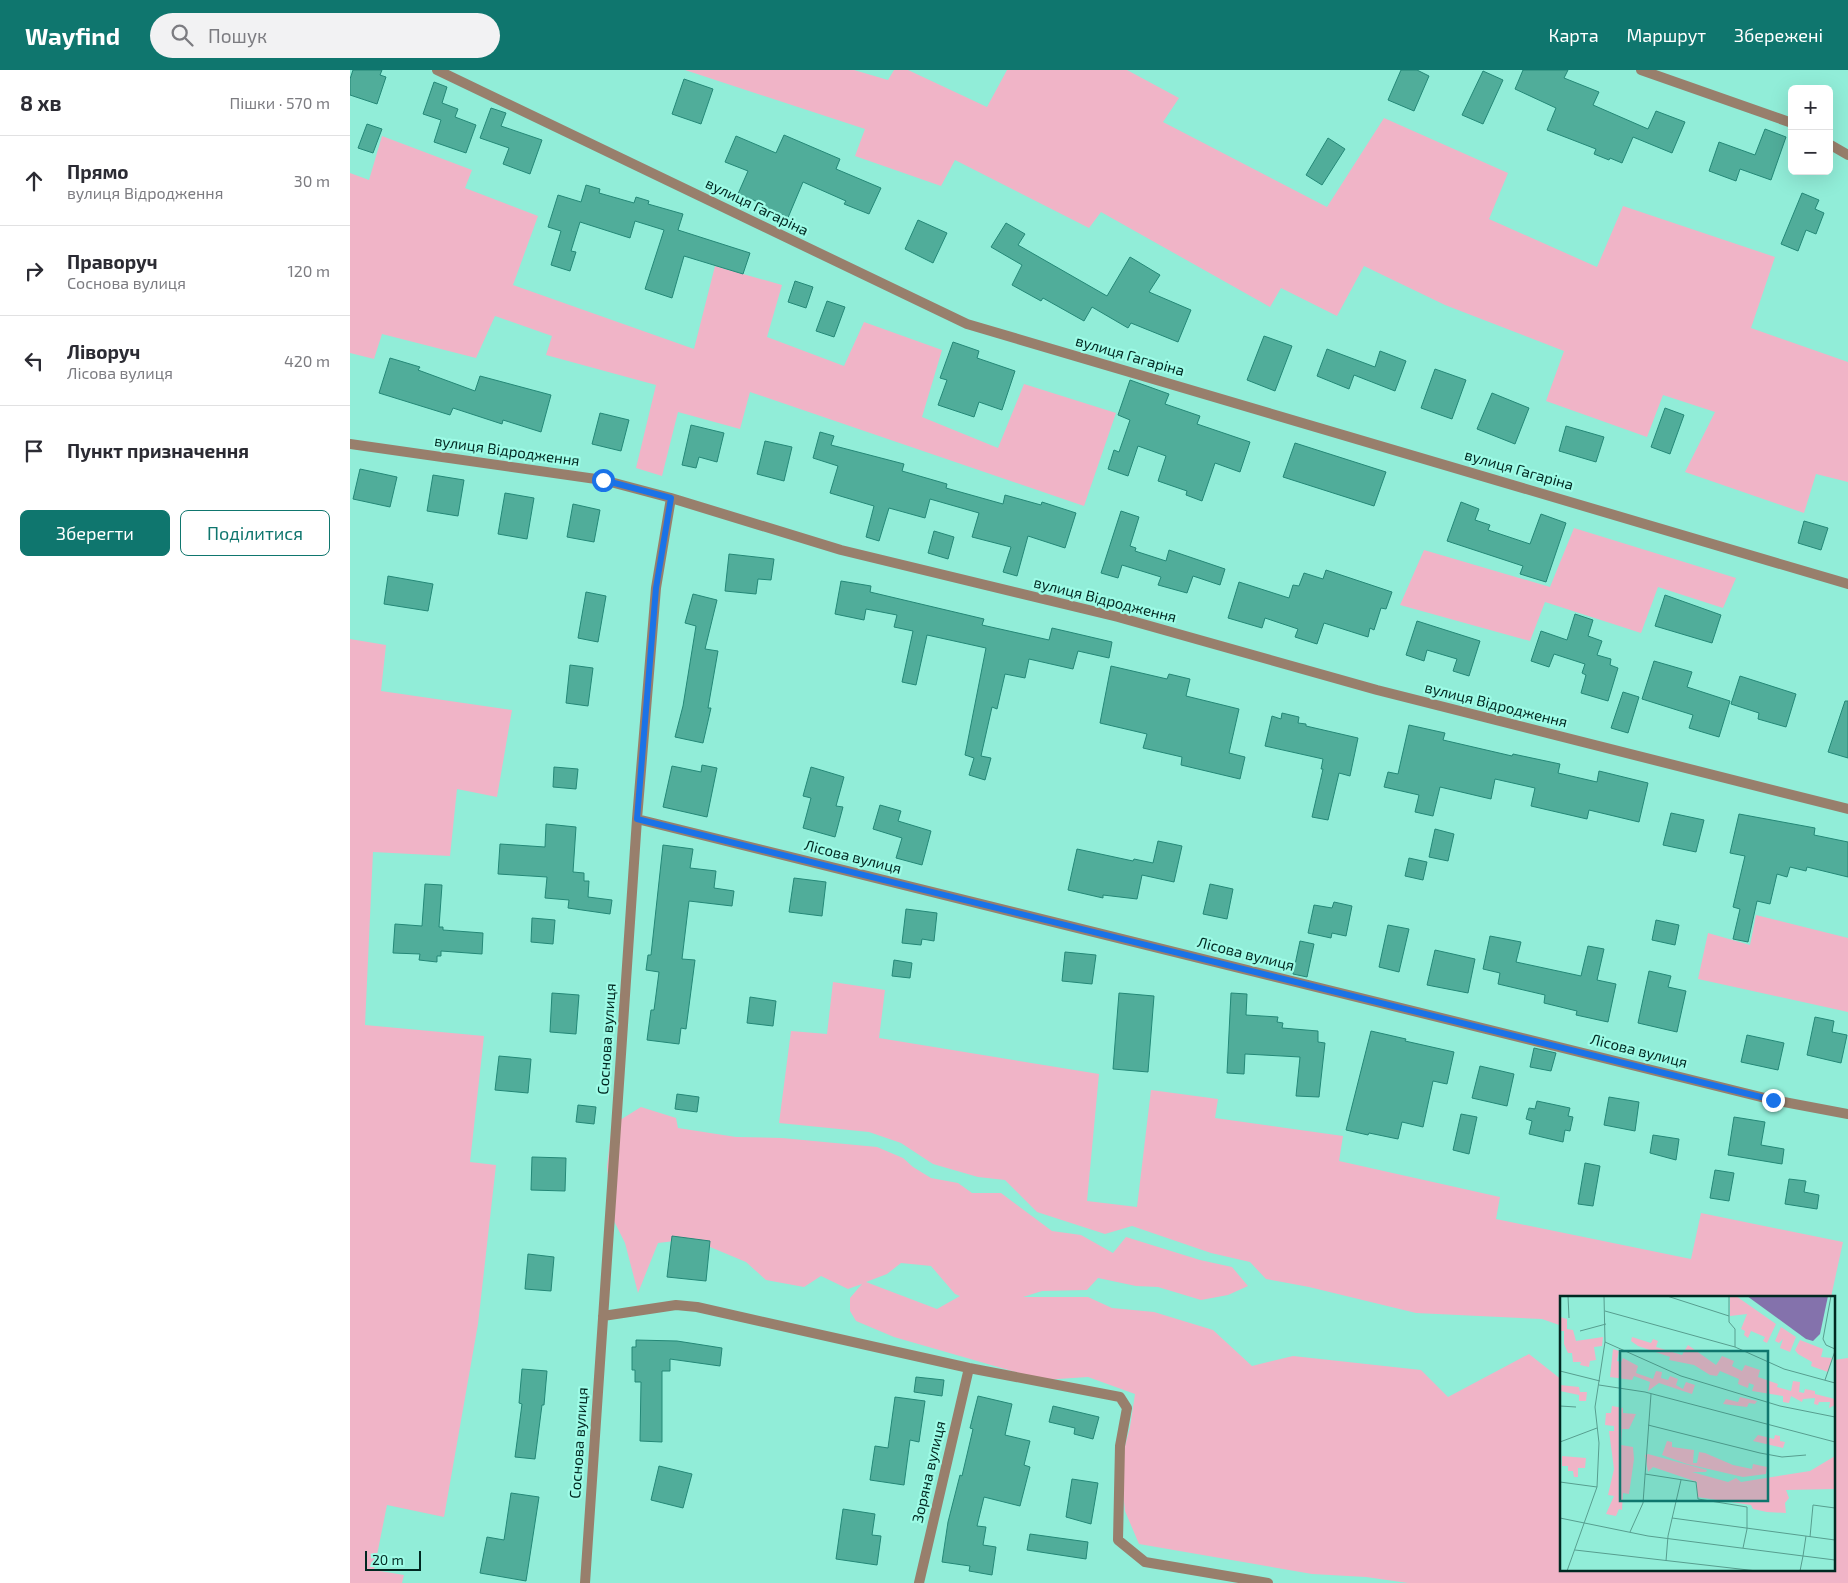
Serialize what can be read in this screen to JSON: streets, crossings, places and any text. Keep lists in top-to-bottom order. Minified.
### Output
{"streets":{"street":["вулиця Гагаріна","вулиця Відродження","Лісова вулиця","Соснова вулиця","Зоряна вулиця"]},"crossings":[["вулиця Відродження","Соснова вулиця"],["Лісова вулиця","Соснова вулиця"]],"scale_bar":"20 m","page":{"header":"Wayfind","search":"Пошук","nav":["Карта","Маршрут","Збережені"],"heading":["8 хв","Пішки · 570 m"],"map_buttons":["+","−"],"list":[["Прямо","вулиця Відродження","30 m"],["Праворуч","Соснова вулиця","120 m"],["Ліворуч","Лісова вулиця","420 m"],"Пункт призначення"],"buttons":["Зберегти","Поділитися"],"scale":"20 m"}}
